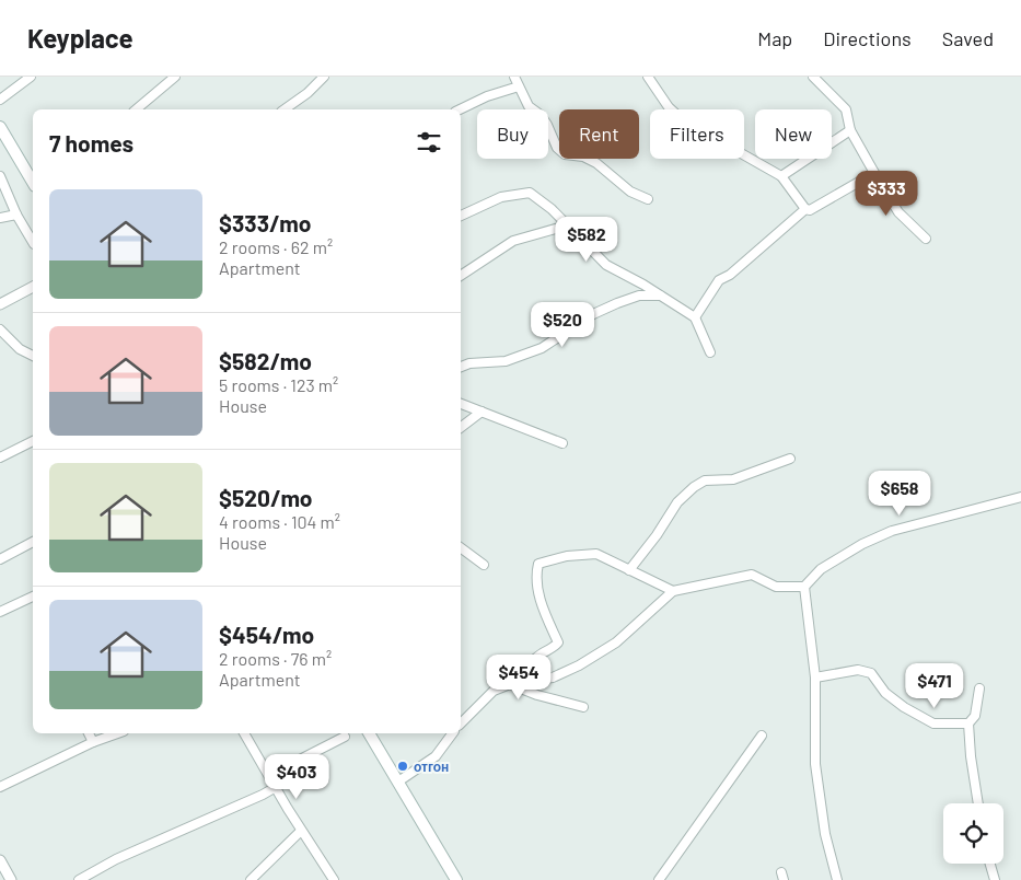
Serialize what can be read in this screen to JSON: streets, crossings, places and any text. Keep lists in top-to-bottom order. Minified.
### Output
{"places":["отгон"],"page":{"header":"Keyplace","nav":["Map","Directions","Saved"],"chip":["Buy","Rent","Filters","New"],"heading":"7 homes","price":["$333","$582","$520","$658","$454","$471","$403"],"list":[{"name":"$333/mo","note":"2 rooms · 62 m² · Apartment"},{"name":"$582/mo","note":"5 rooms · 123 m² · House"},{"name":"$520/mo","note":"4 rooms · 104 m² · House"},{"name":"$454/mo","note":"2 rooms · 76 m² · Apartment"}]}}
